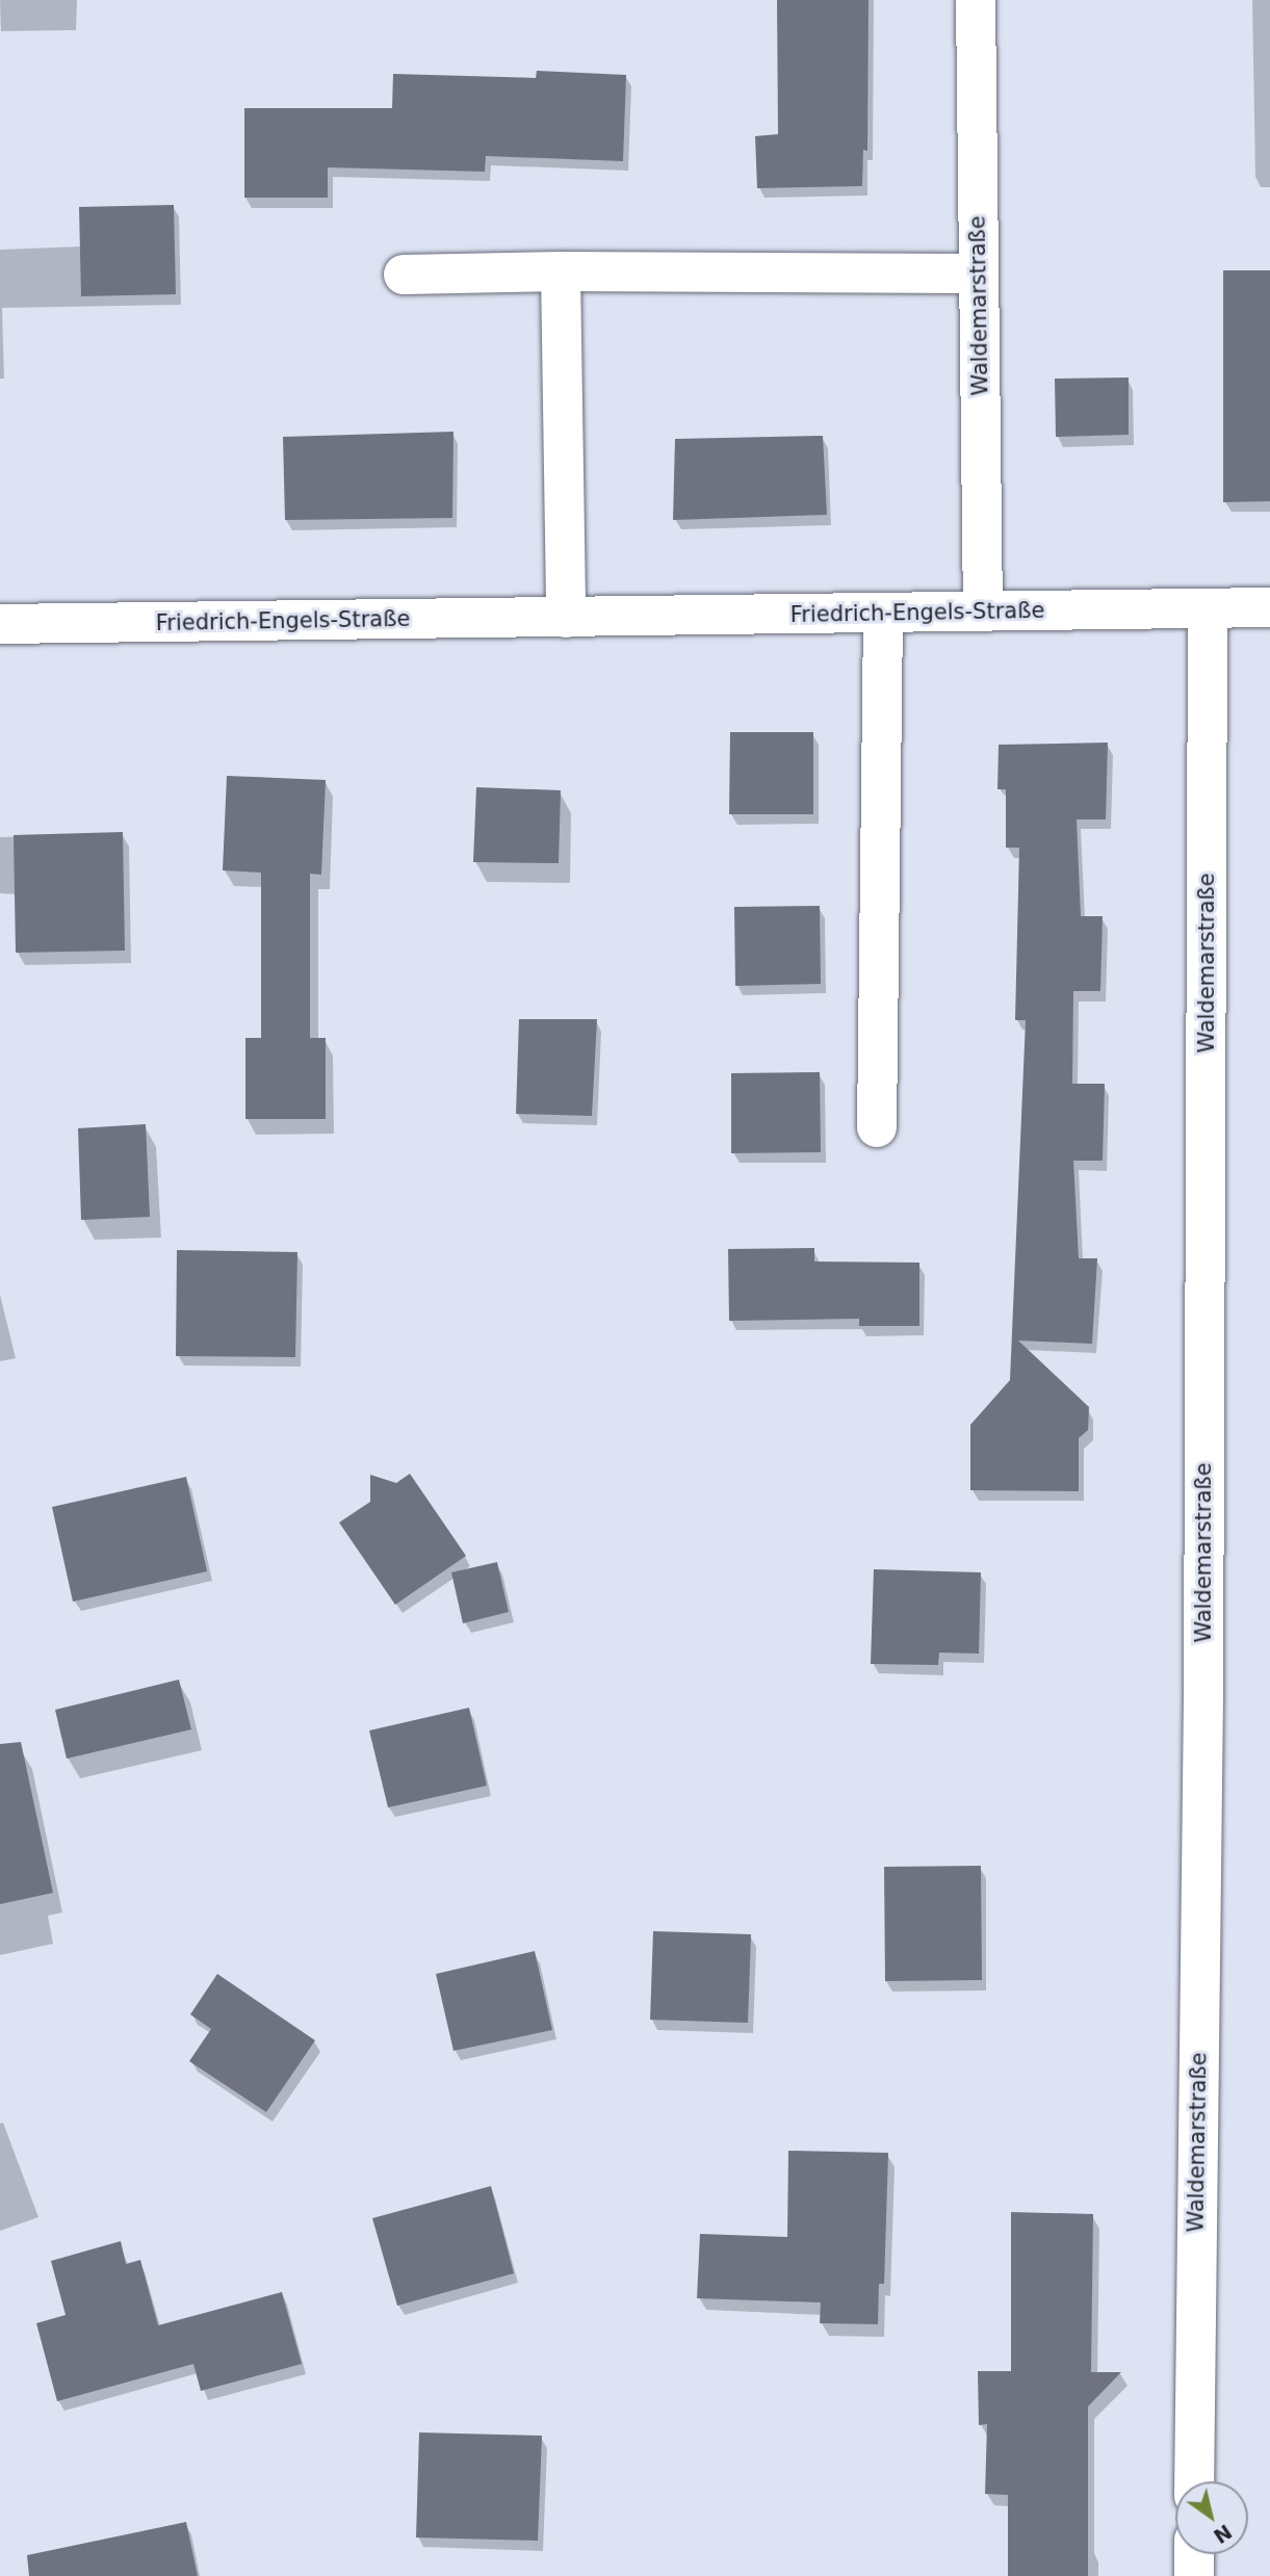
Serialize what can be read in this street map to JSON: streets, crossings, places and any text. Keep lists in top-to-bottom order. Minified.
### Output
{"streets":{"street":["Waldemarstraße","Friedrich-Engels-Straße"]},"crossings":[["Waldemarstraße","Friedrich-Engels-Straße"]],"north":"bottom right"}
